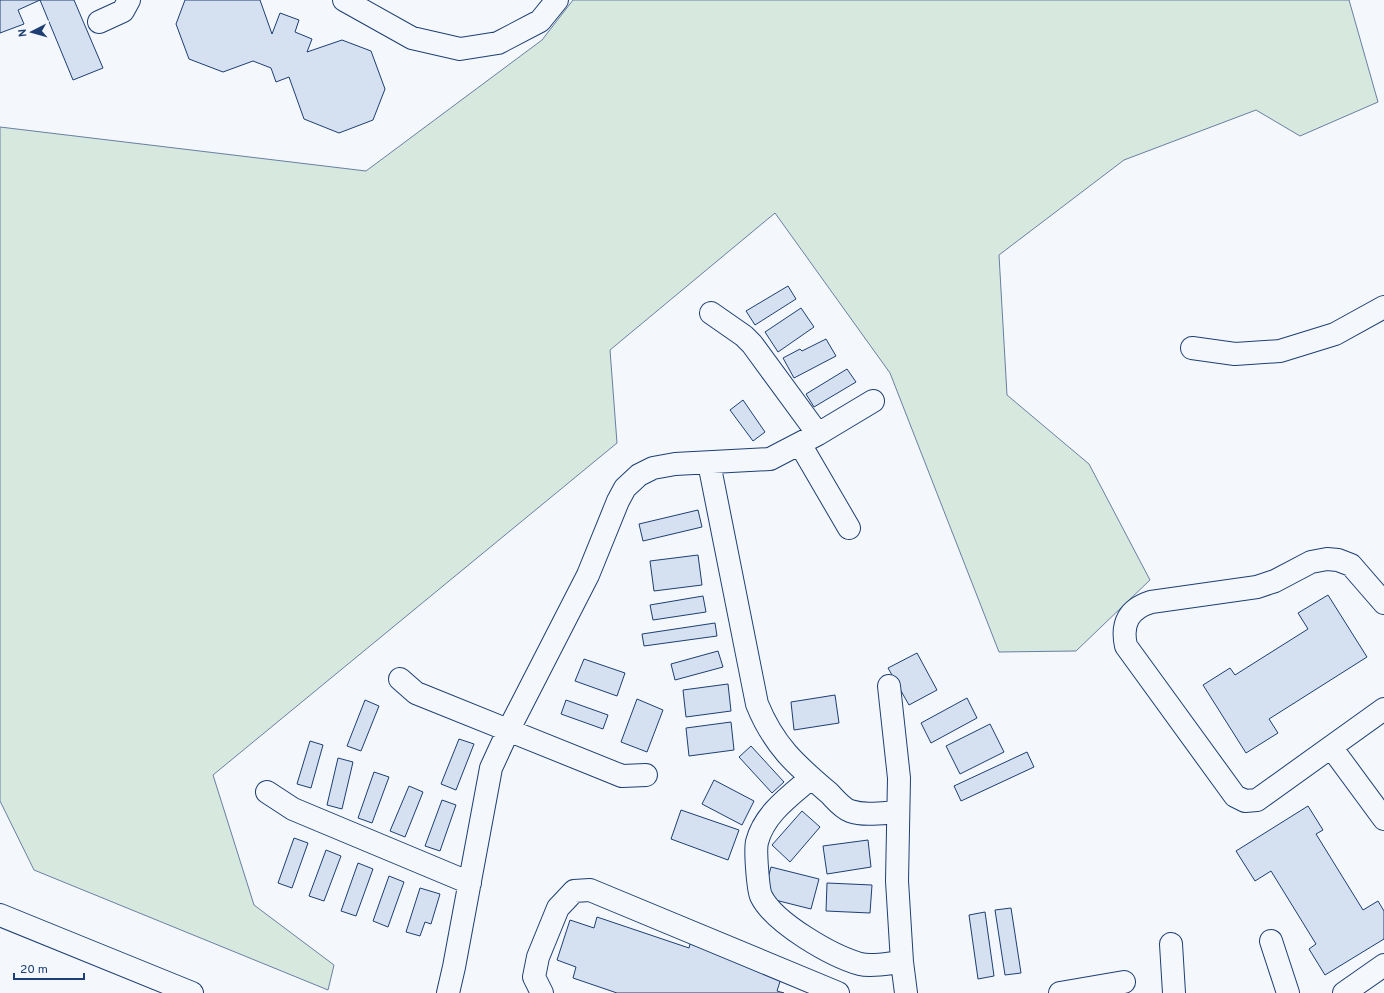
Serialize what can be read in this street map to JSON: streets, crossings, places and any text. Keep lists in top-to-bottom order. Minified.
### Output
{"scale_bar":"20 m","north":"left"}
